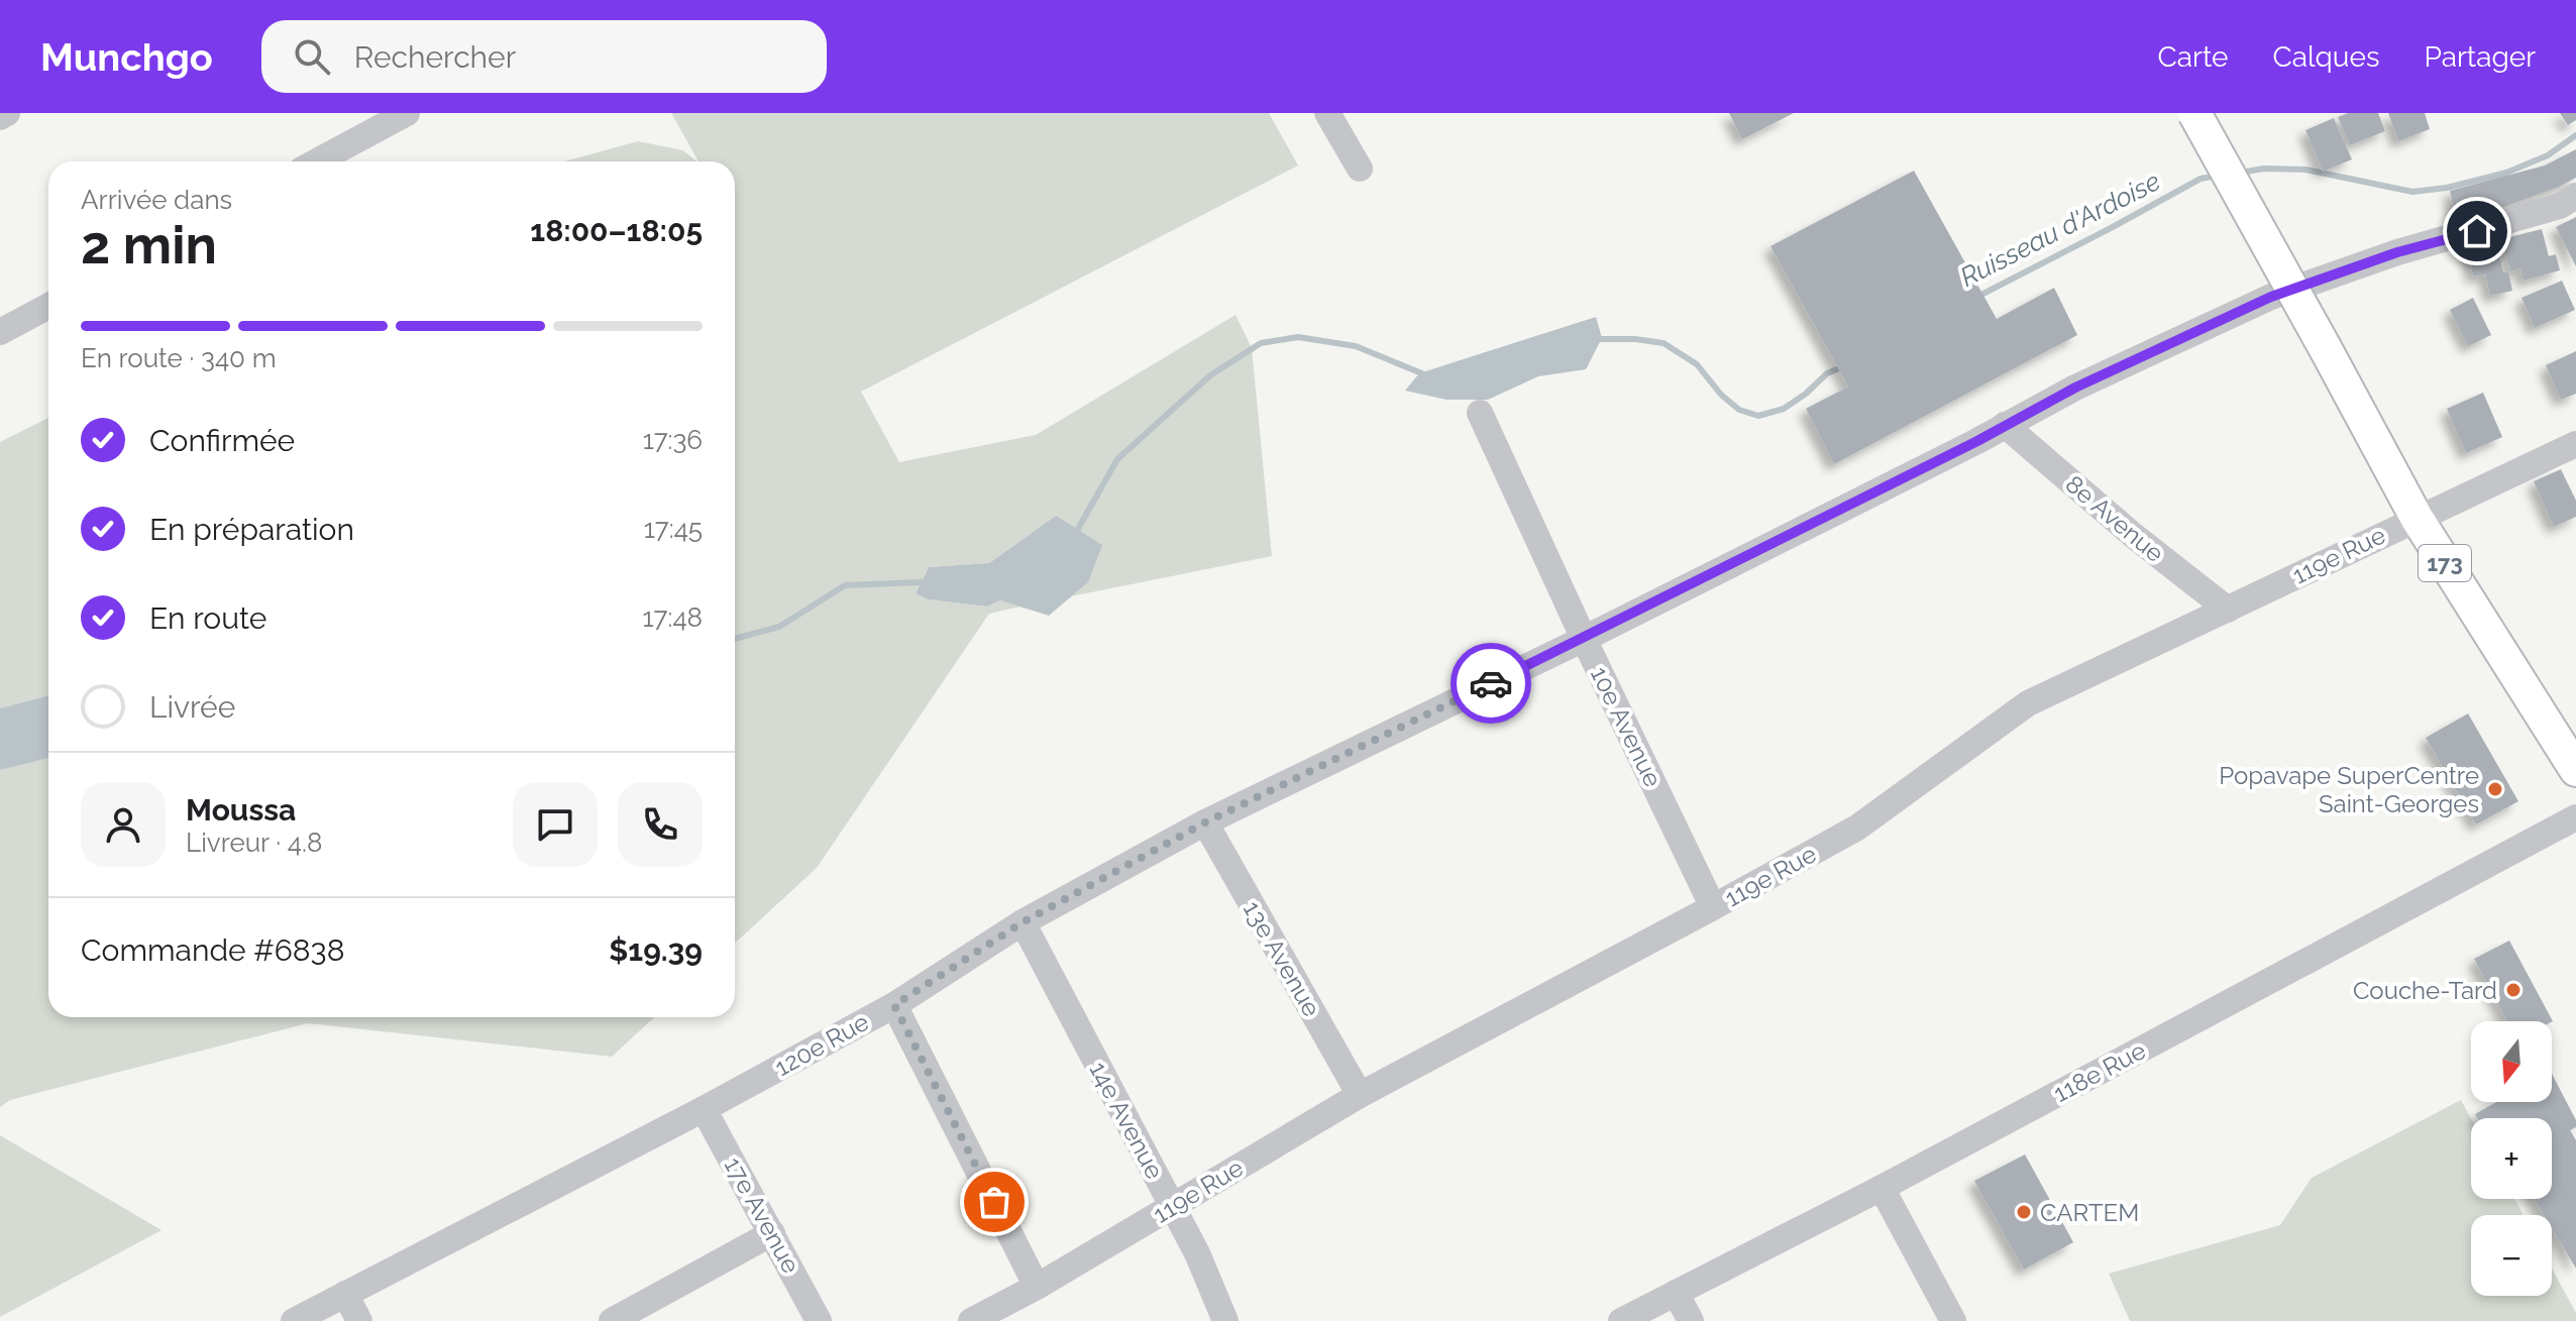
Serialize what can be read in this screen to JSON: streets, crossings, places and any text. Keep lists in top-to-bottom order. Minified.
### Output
{"streets":{"main road":["173"],"street":["8e Avenue","119e Rue","10e Avenue","13e Avenue","120e Rue","118e Rue","14e Avenue","17e Avenue"]},"crossings":[["8e Avenue","119e Rue"],["8e Avenue","120e Rue"],["119e Rue","173"],["119e Rue","10e Avenue"],["119e Rue","13e Avenue"],["119e Rue","14e Avenue"],["10e Avenue","120e Rue"],["13e Avenue","120e Rue"],["120e Rue","14e Avenue"],["120e Rue","17e Avenue"]],"water":["Ruisseau d'Ardoise"],"places":["Popavape SuperCentre Saint-Georges","Couche-Tard","CARTEM"],"north":"bottom","page":{"header":"Munchgo","search":"Rechercher","nav":["Carte","Calques","Partager"],"heading":["2 min","Arrivée dans","18:00–18:05"],"panel":["Moussa","Livreur · 4.8","Commande #6838","$19.39"],"bar":"En route · 340 m","list":[["Confirmée","17:36"],["En préparation","17:45"],["En route","17:48"],"Livrée"],"map_buttons":["+","−"]}}
